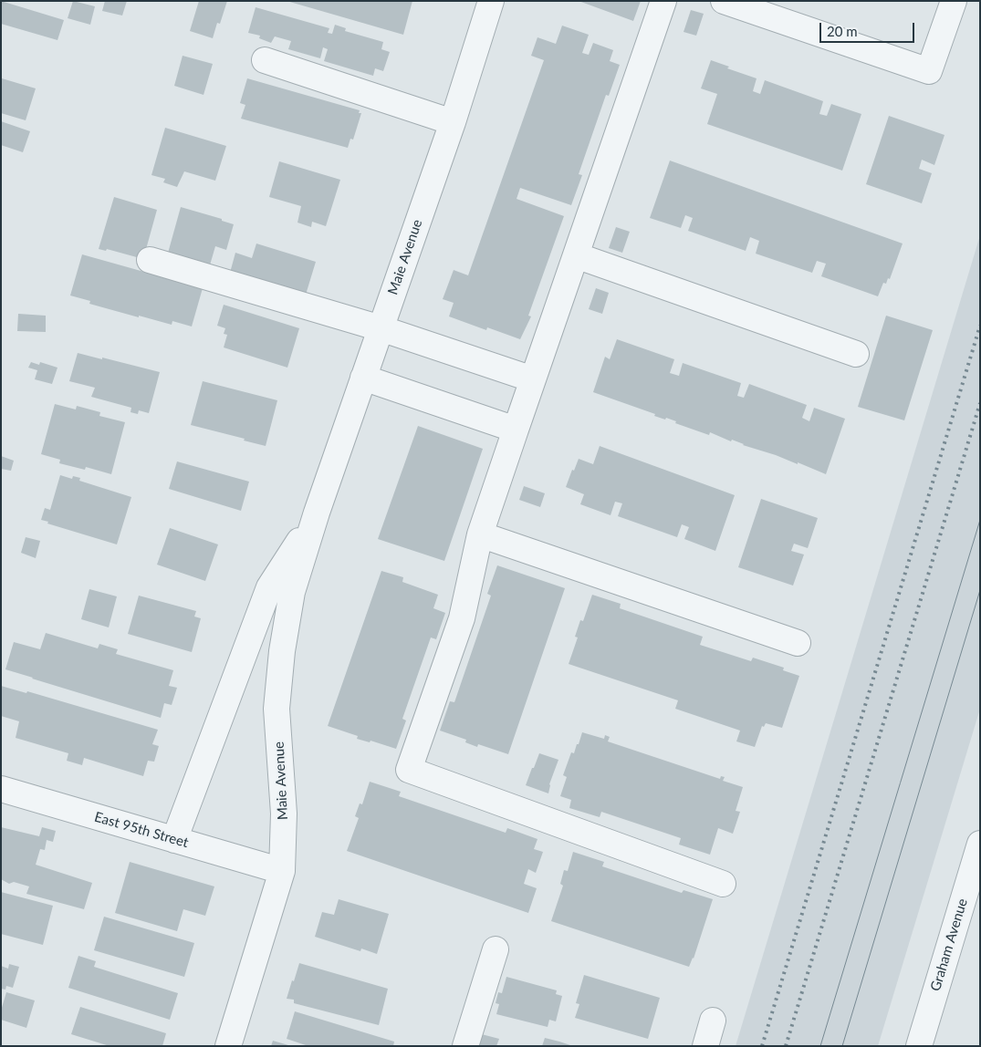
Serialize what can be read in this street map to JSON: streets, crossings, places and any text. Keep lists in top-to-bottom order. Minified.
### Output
{"streets":{"street":["Maie Avenue","East 95th Street","Graham Avenue"]},"crossings":[["Maie Avenue","East 95th Street"]],"scale_bar":"20 m"}
